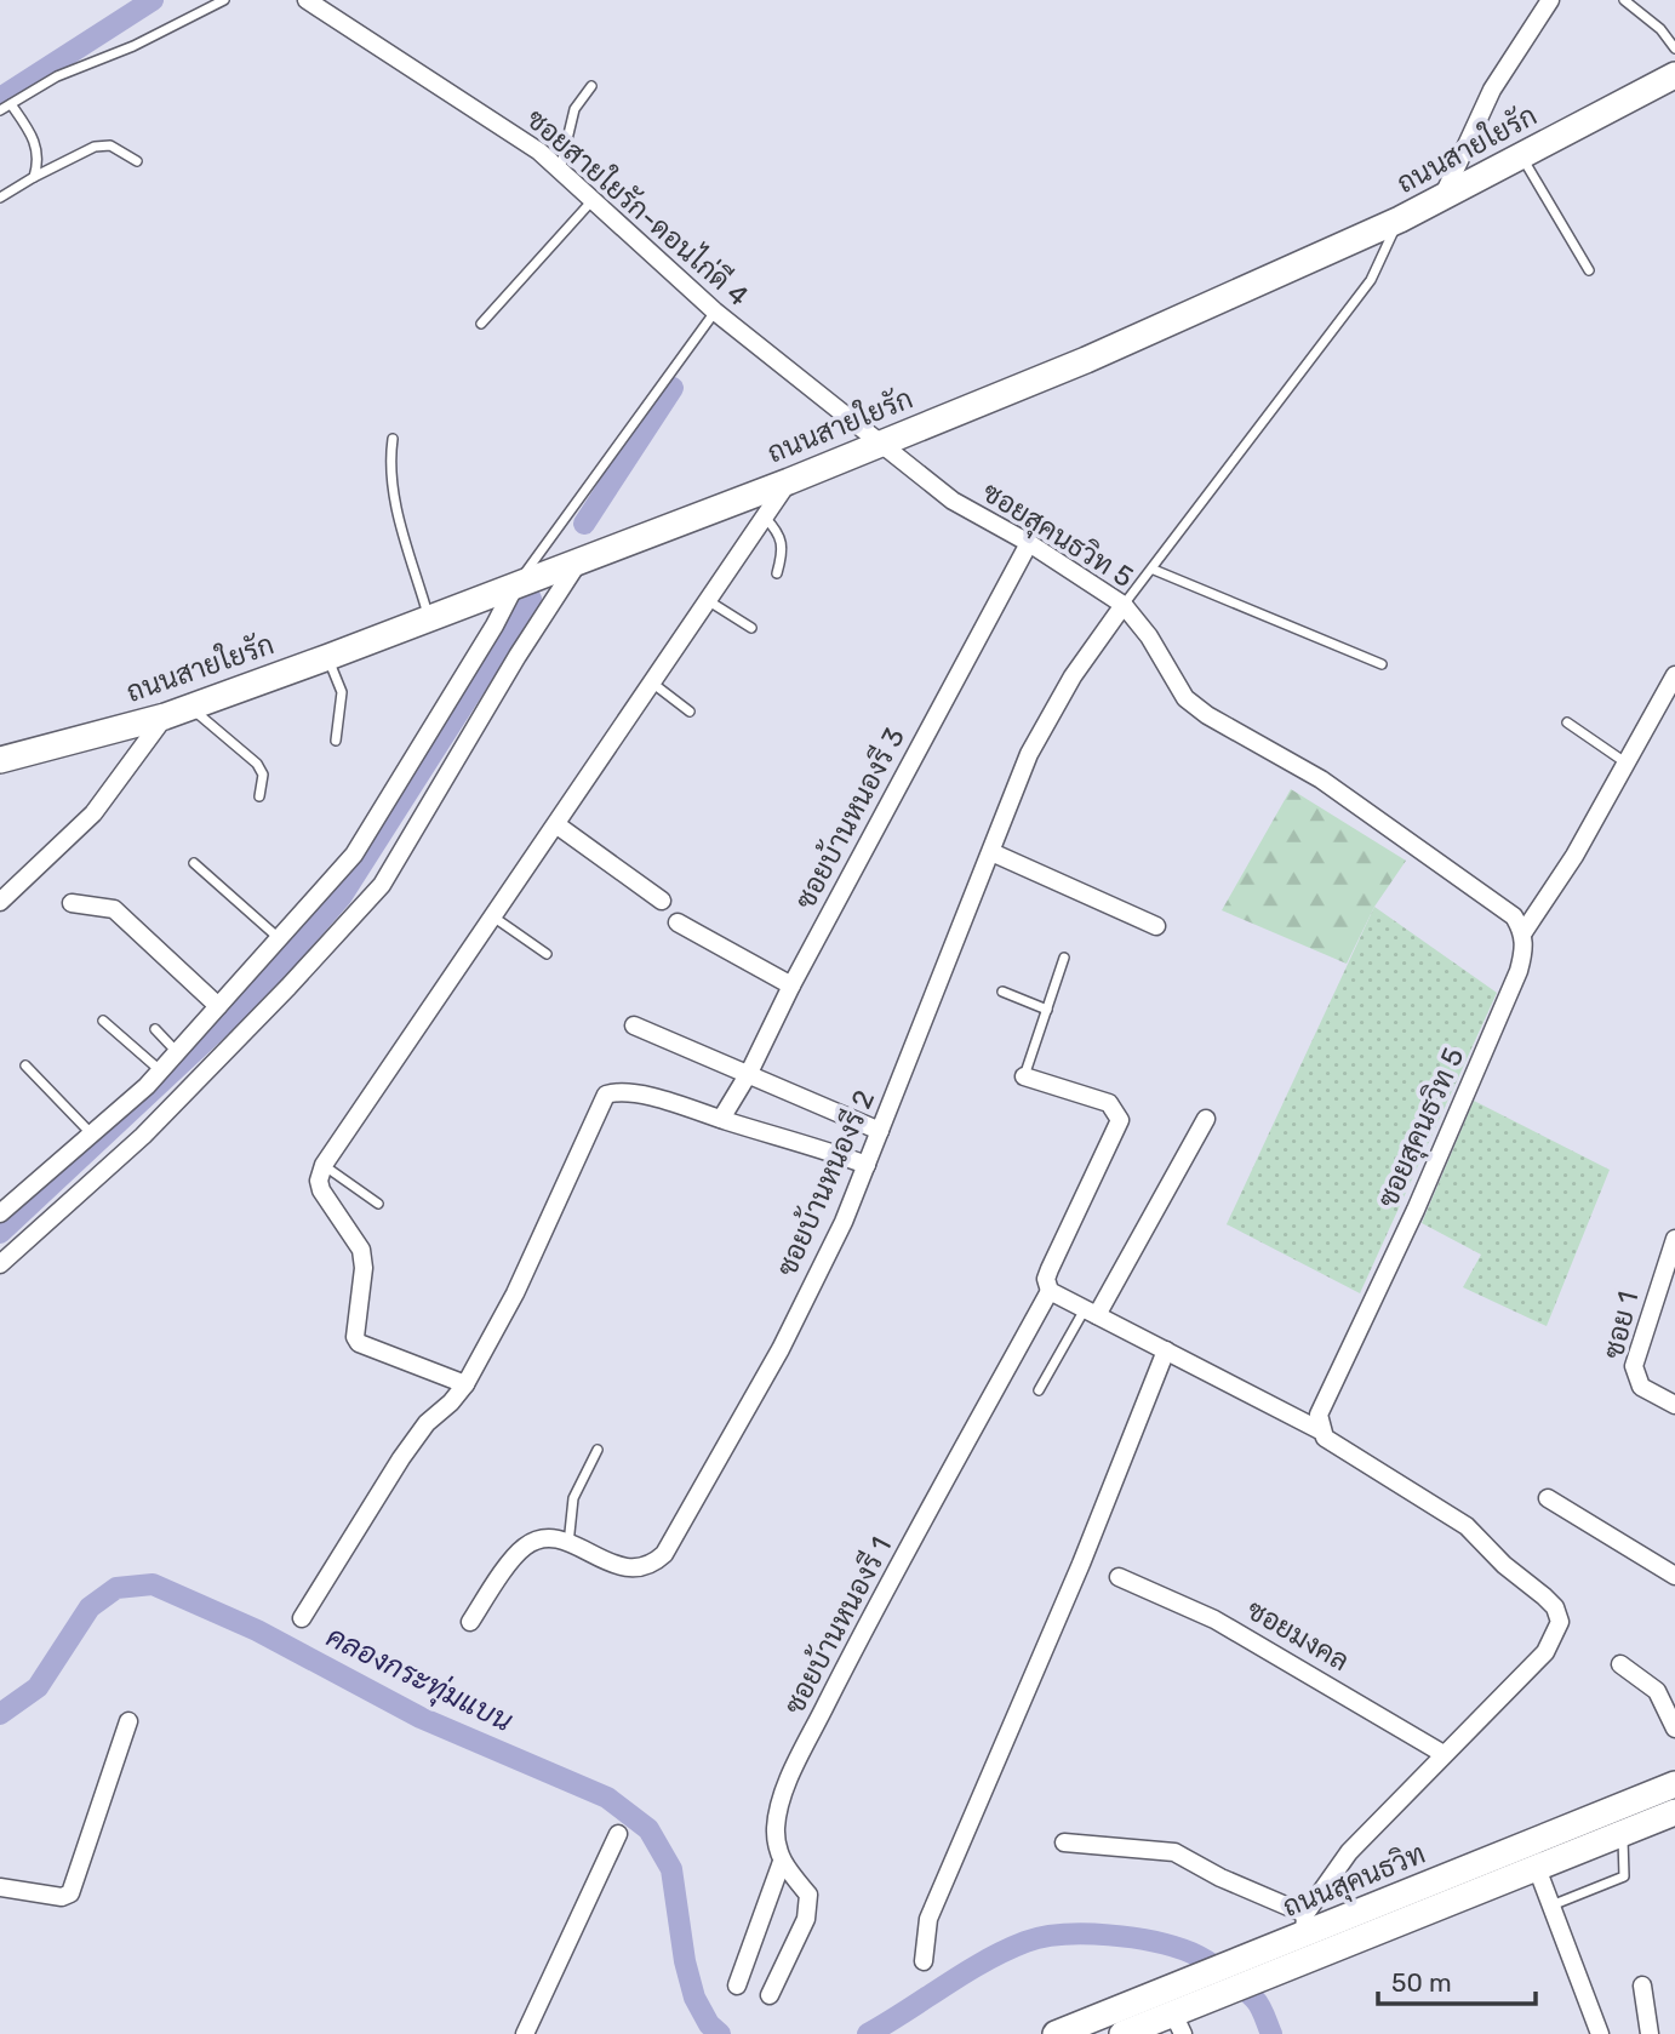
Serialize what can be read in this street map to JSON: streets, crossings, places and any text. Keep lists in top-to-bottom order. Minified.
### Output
{"streets":{"street":["ถนนสายใยรัก","ซอยสายใยรัก-ดอนไก่ดี 4","ซอยสุคนธวิท 5","ซอยบ้านหนองรี 3","ซอยบ้านหนองรี 2","ซอย 1","ซอยบ้านหนองรี 1","ซอยมงคล","ถนนสุคนธวิท"]},"crossings":[["ถนนสายใยรัก","ซอยสายใยรัก-ดอนไก่ดี 4"],["ถนนสายใยรัก","ซอยสุคนธวิท 5"],["ซอยสายใยรัก-ดอนไก่ดี 4","ซอยสุคนธวิท 5"],["ซอยสุคนธวิท 5","ซอยบ้านหนองรี 3"],["ซอยสุคนธวิท 5","ซอยบ้านหนองรี 2"]],"water":["คลองกระทุ่มแบน"],"scale_bar":"50 m"}
